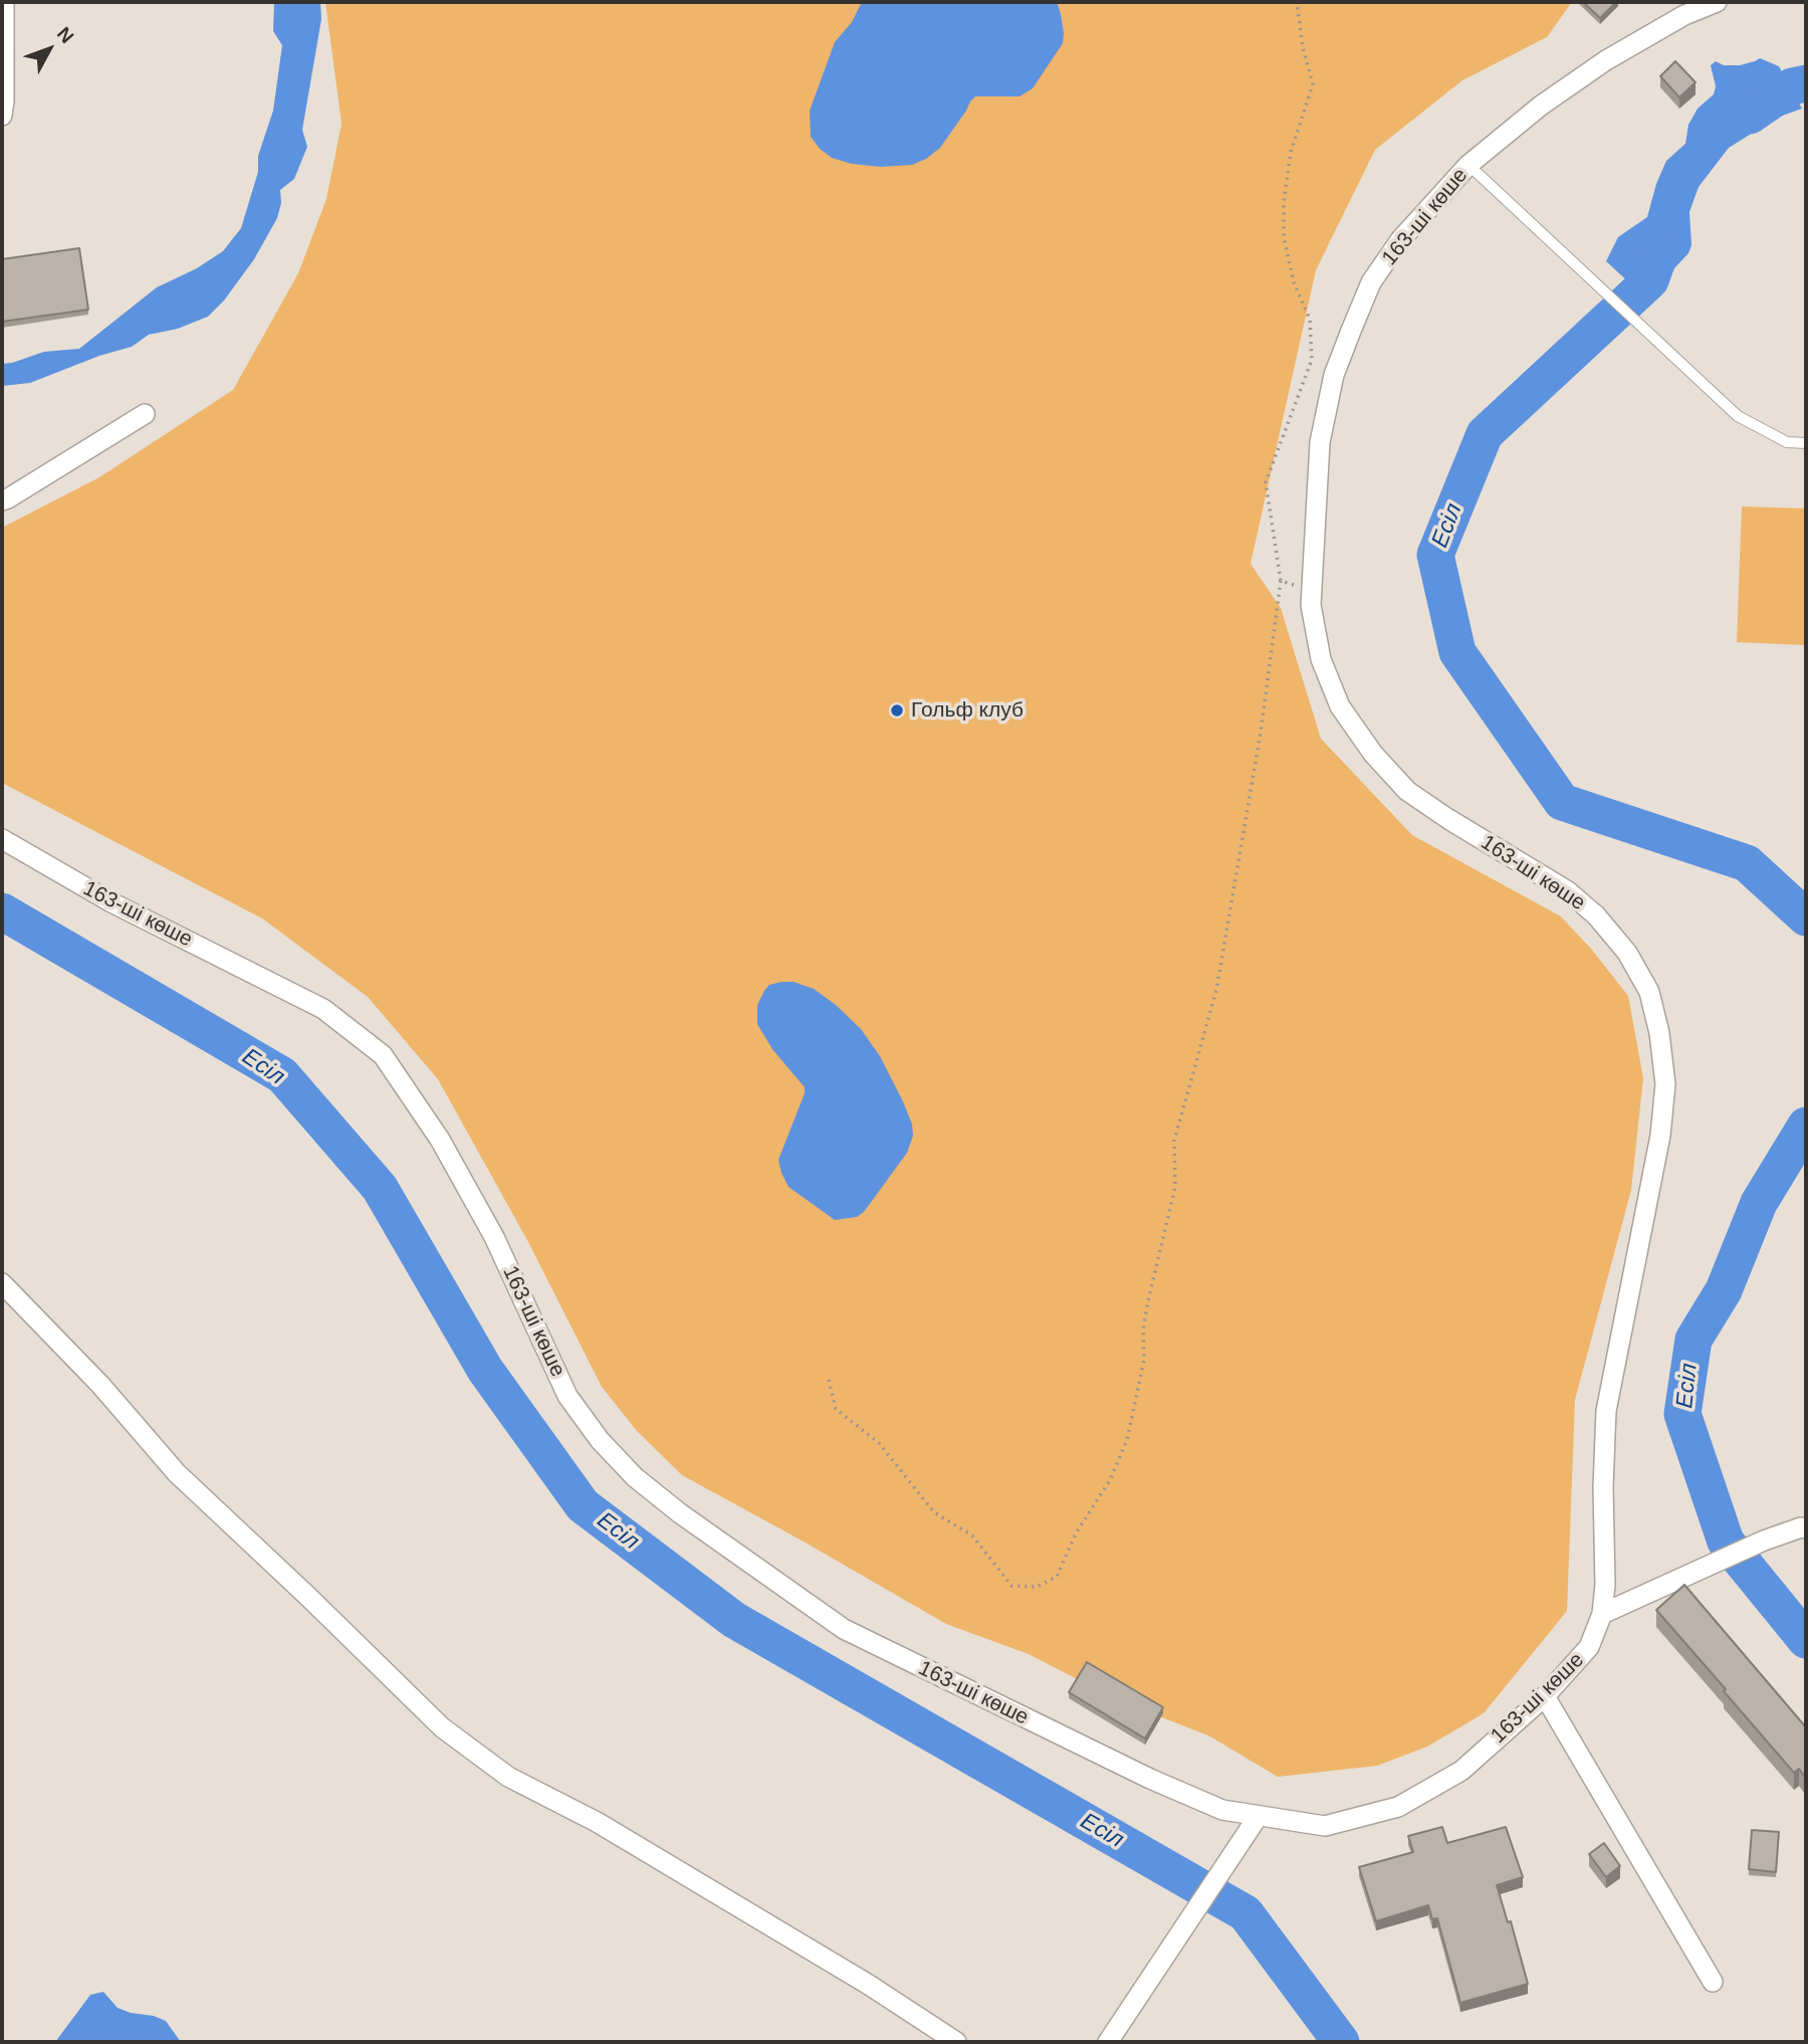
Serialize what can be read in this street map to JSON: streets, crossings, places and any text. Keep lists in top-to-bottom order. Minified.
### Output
{"streets":{"street":["163-ші көше"]},"water":["Есіл"],"places":["Гольф клуб"],"north":"top right"}
